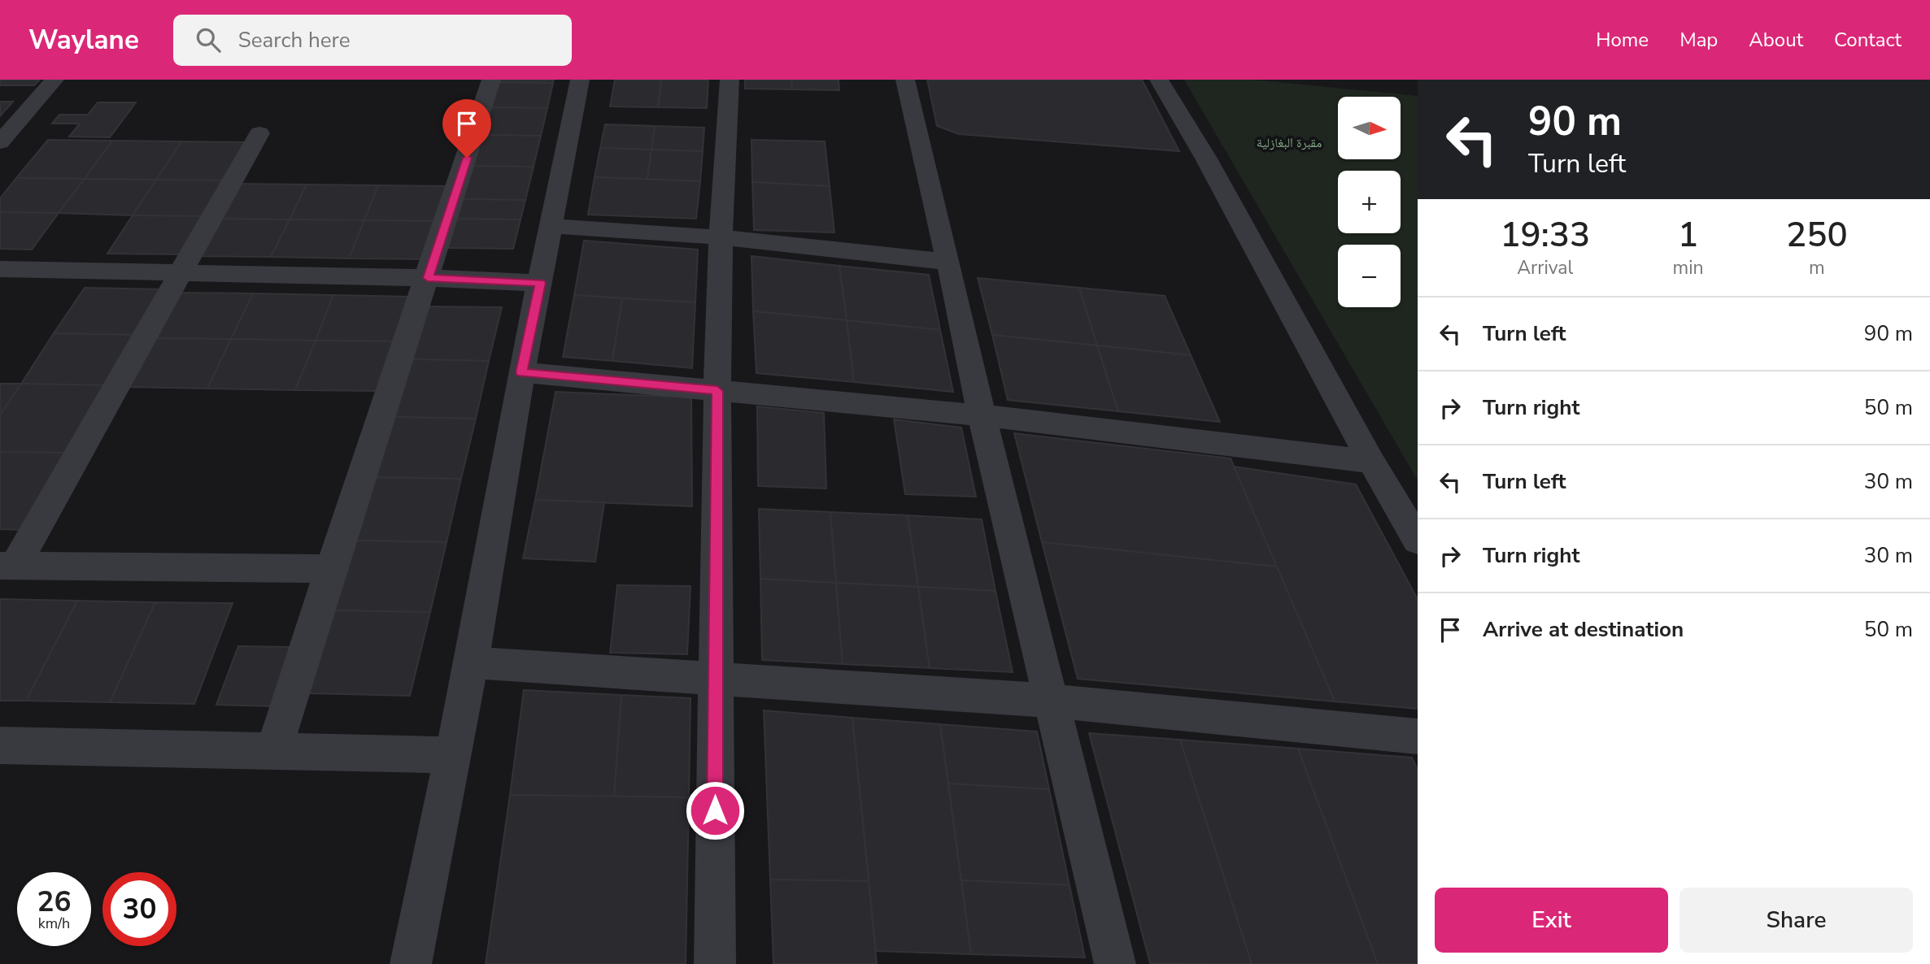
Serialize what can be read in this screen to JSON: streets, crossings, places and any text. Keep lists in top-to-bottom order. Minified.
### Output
{"parks":["مقبرة البغازلية"],"north":"right","page":{"header":"Waylane","search":"Search here","nav":["Home","Map","About","Contact"],"turn":["90 m","Turn left"],"map_buttons":["+","−"],"eta":["19:33","Arrival","1","min","250","m"],"list":[{"name":"Turn left","value":"90 m"},{"name":"Turn right","value":"50 m"},{"name":"Turn left","value":"30 m"},{"name":"Turn right","value":"30 m"},{"name":"Arrive at destination","value":"50 m"}],"speed":"26 km/h","limit":"30","buttons":["Exit","Share"]}}
